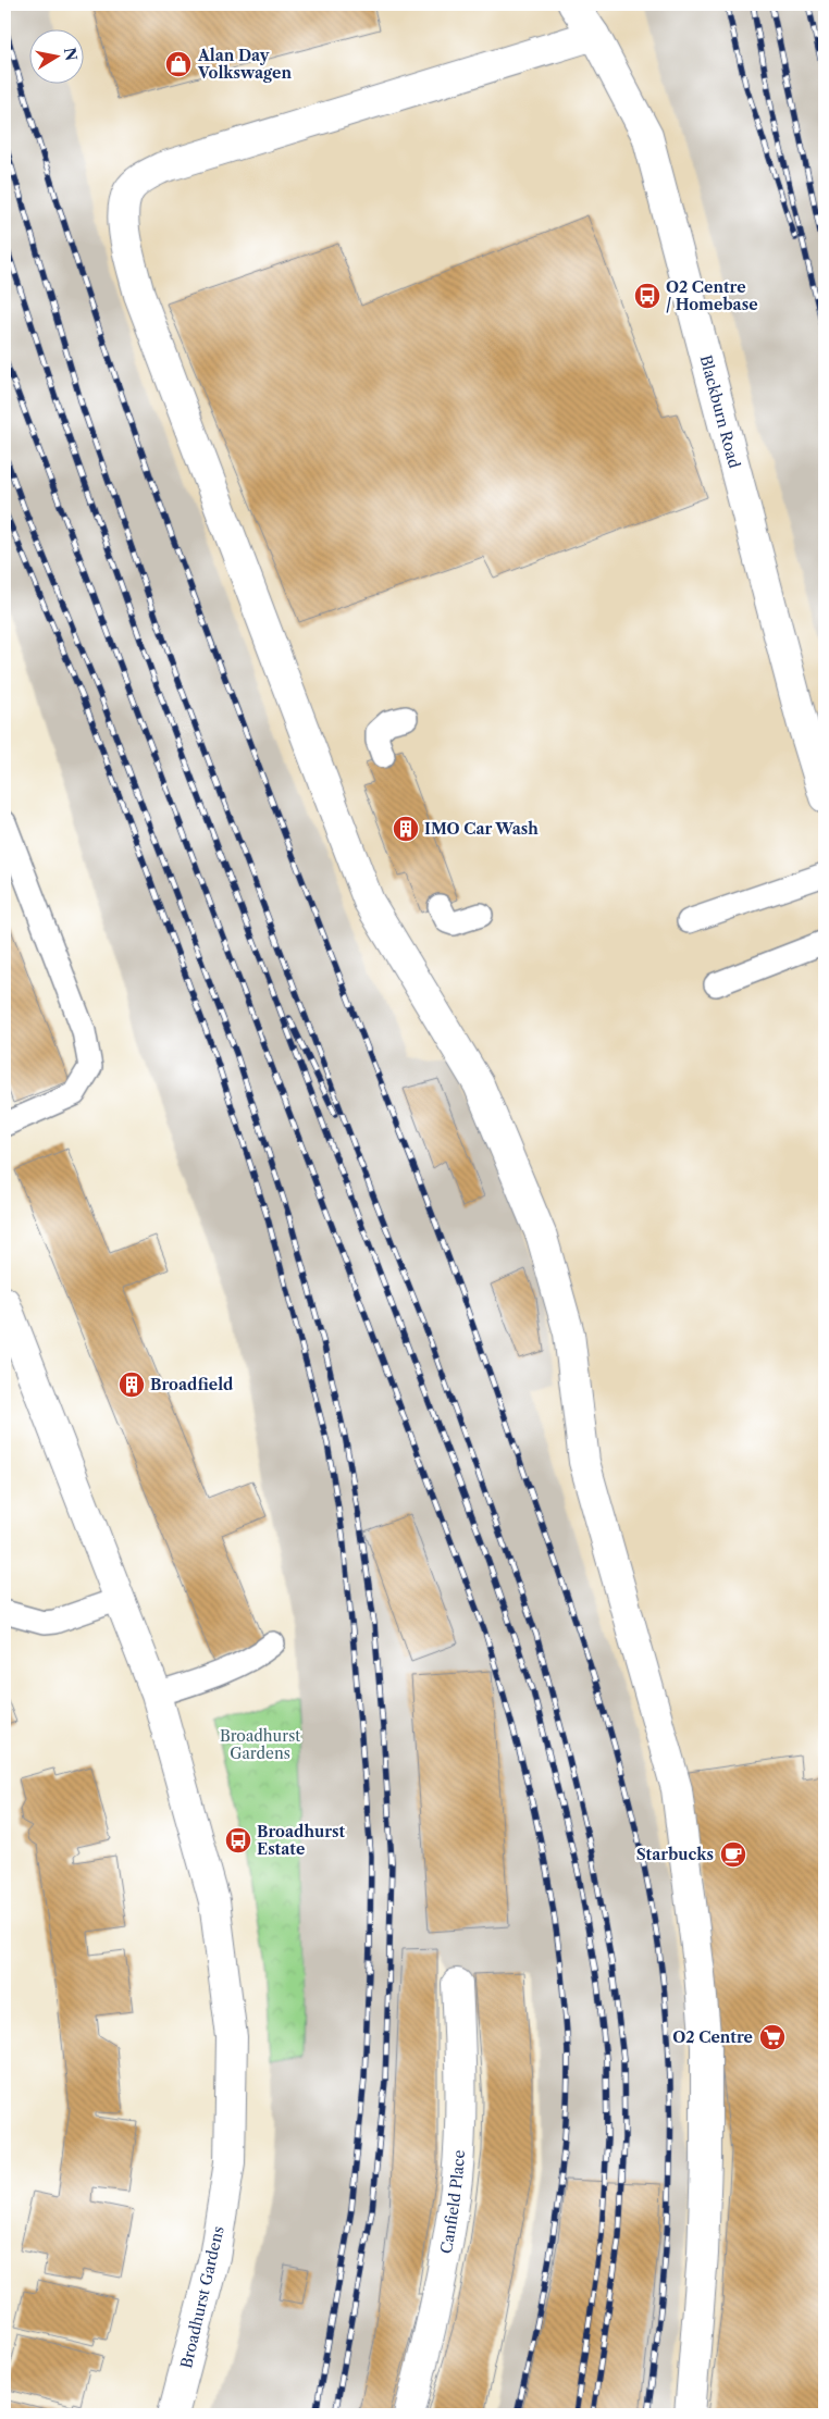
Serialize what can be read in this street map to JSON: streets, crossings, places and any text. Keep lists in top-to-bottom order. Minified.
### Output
{"streets":{"street":["Blackburn Road","Canfield Place","Broadhurst Gardens"]},"parks":["Broadhurst Gardens"],"places":{"shop":["Alan Day Volkswagen"],"bus stop":["O2 Centre / Homebase","Broadhurst Estate"],"building":["IMO Car Wash","Broadfield"],"cafe":["Starbucks"],"supermarket":["O2 Centre"]},"north":"right"}
